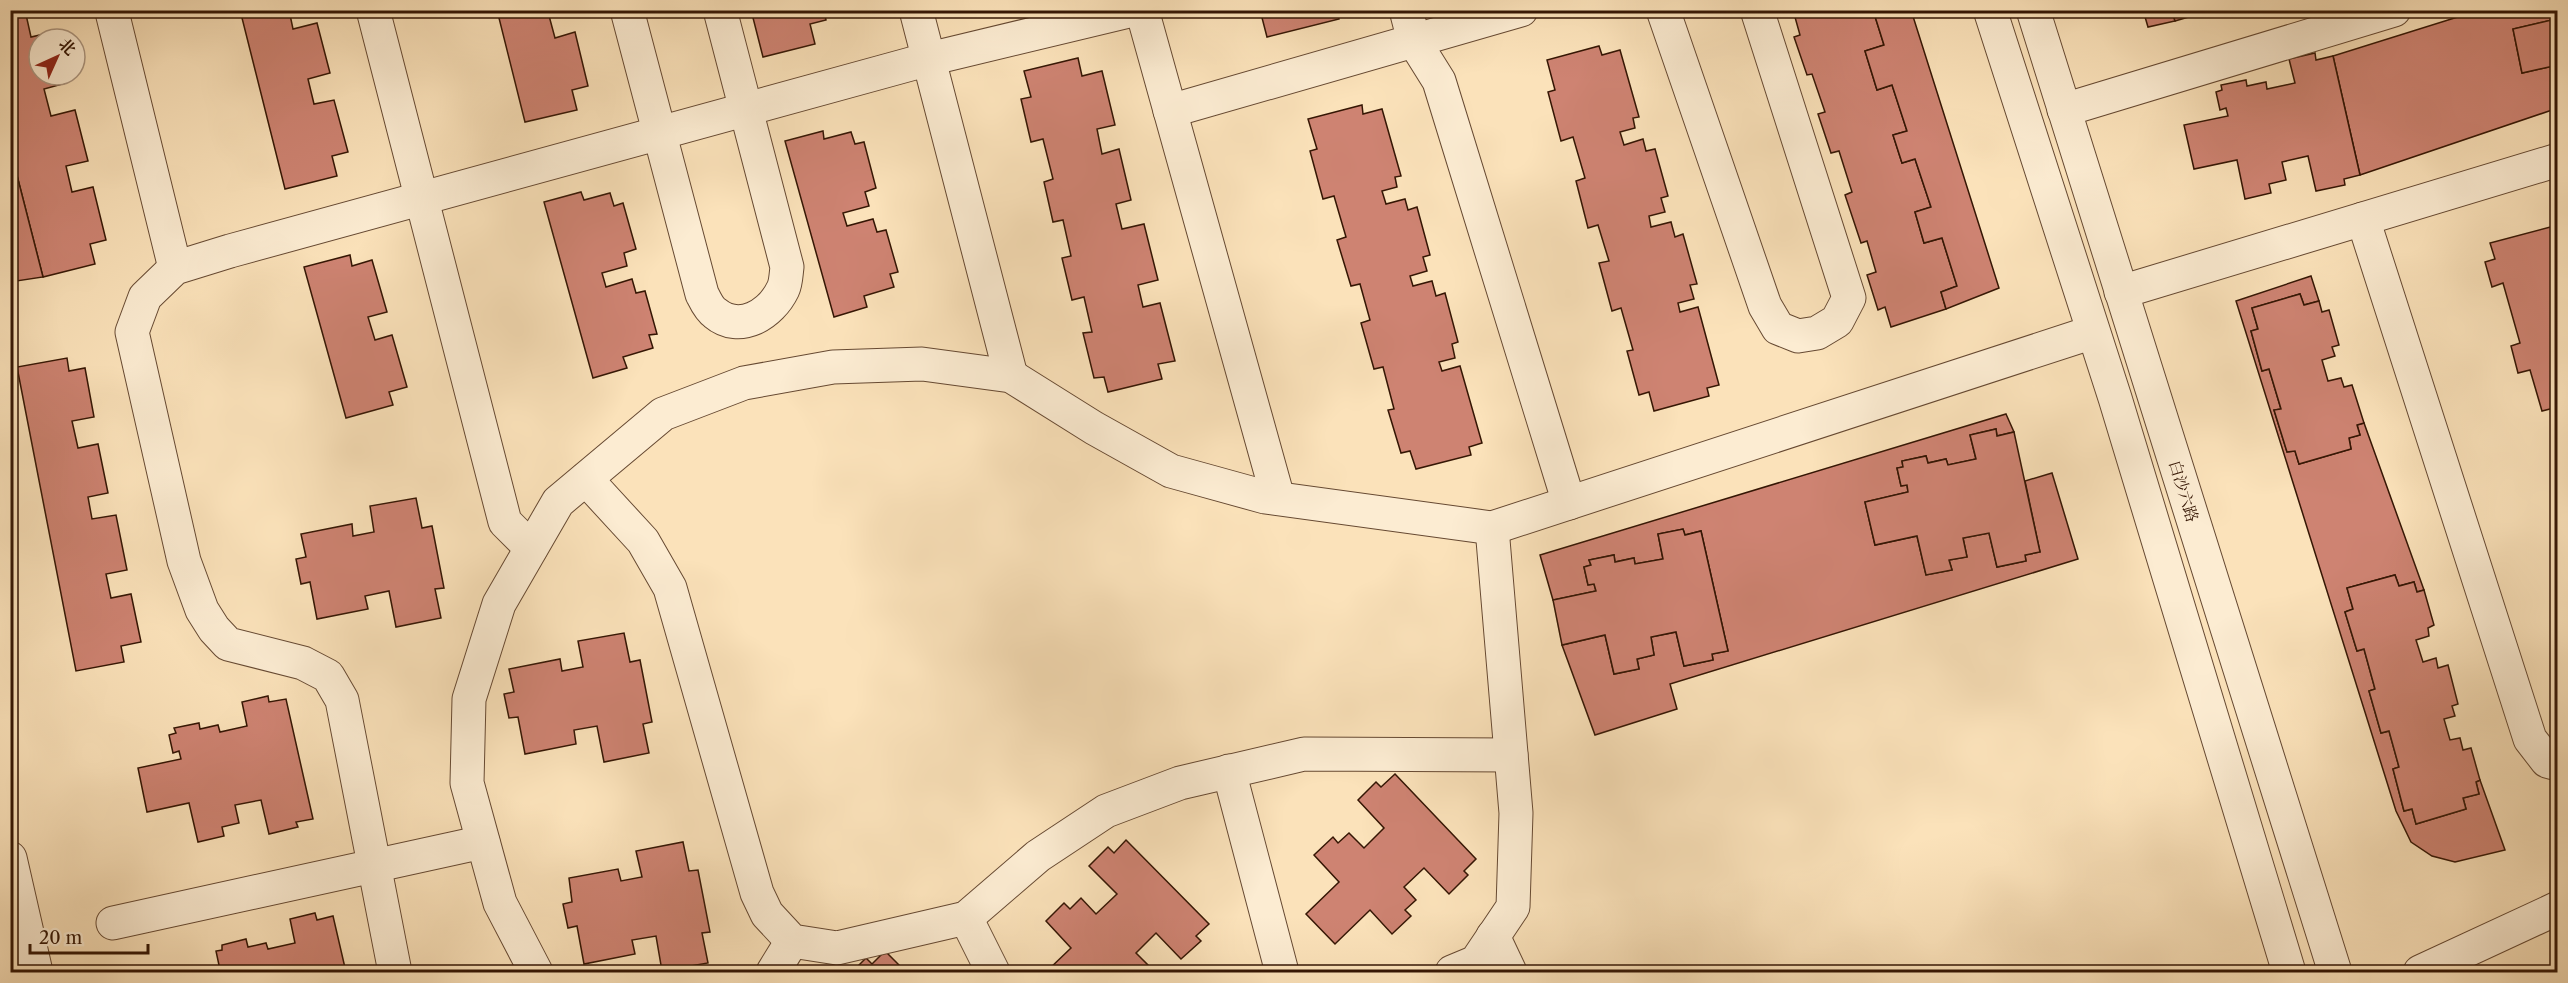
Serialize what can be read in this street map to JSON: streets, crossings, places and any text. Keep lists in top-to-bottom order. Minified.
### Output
{"streets":{"street":["白沙六路"]},"scale_bar":"20 m","north":"top right"}
